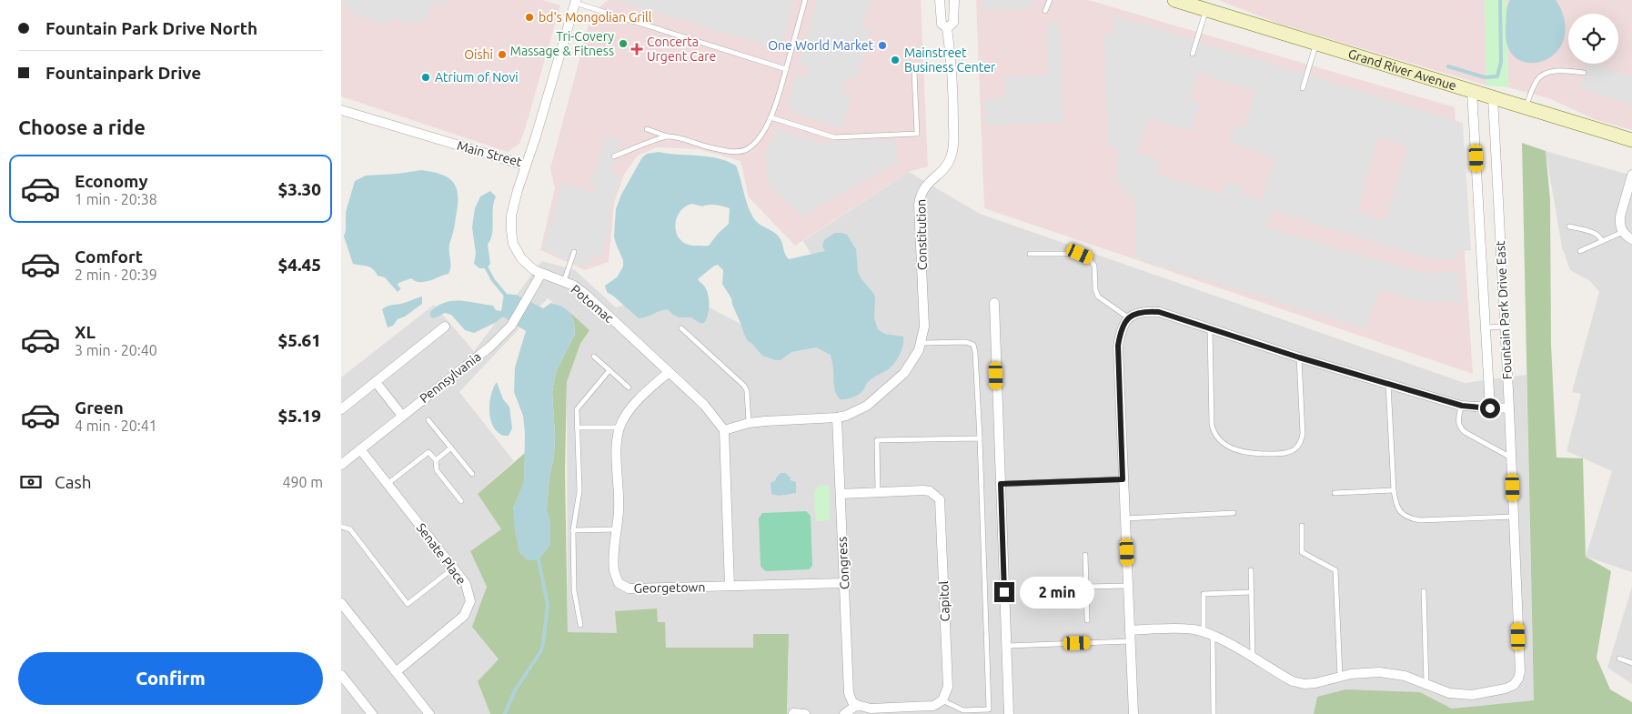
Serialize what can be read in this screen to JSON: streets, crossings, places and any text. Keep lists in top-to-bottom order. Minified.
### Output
{"streets":{"main road":["Grand River Avenue"],"street":["Main Street","Constitution","Potomac","Fountain Park Drive East","Pennsylvania","Senate Place","Congress","Georgetown","Capitol"]},"crossings":[["Grand River Avenue","Fountain Park Drive East"],["Main Street","Potomac"],["Potomac","Pennsylvania"],["Potomac","Georgetown"],["Pennsylvania","Senate Place"],["Congress","Georgetown"],["Congress","Capitol"]],"places":{"other":["bd's Mongolian Grill","Tri-Covery Massage & Fitness","One World Market","Oishi","Mainstreet Business Center","Atrium of Novi"],"health":["Concerta Urgent Care"]},"page":{"banner":["Fountain Park Drive North","Fountainpark Drive"],"heading":"Choose a ride","list":[{"name":"Economy","note":"1 min · 20:38","value":"$3.30"},{"name":"Comfort","note":"2 min · 20:39","value":"$4.45"},{"name":"XL","note":"3 min · 20:40","value":"$5.61"},{"name":"Green","note":"4 min · 20:41","value":"$5.19"}],"pay":["Cash","490 m"],"bubble":"2 min","buttons":"Confirm"}}
